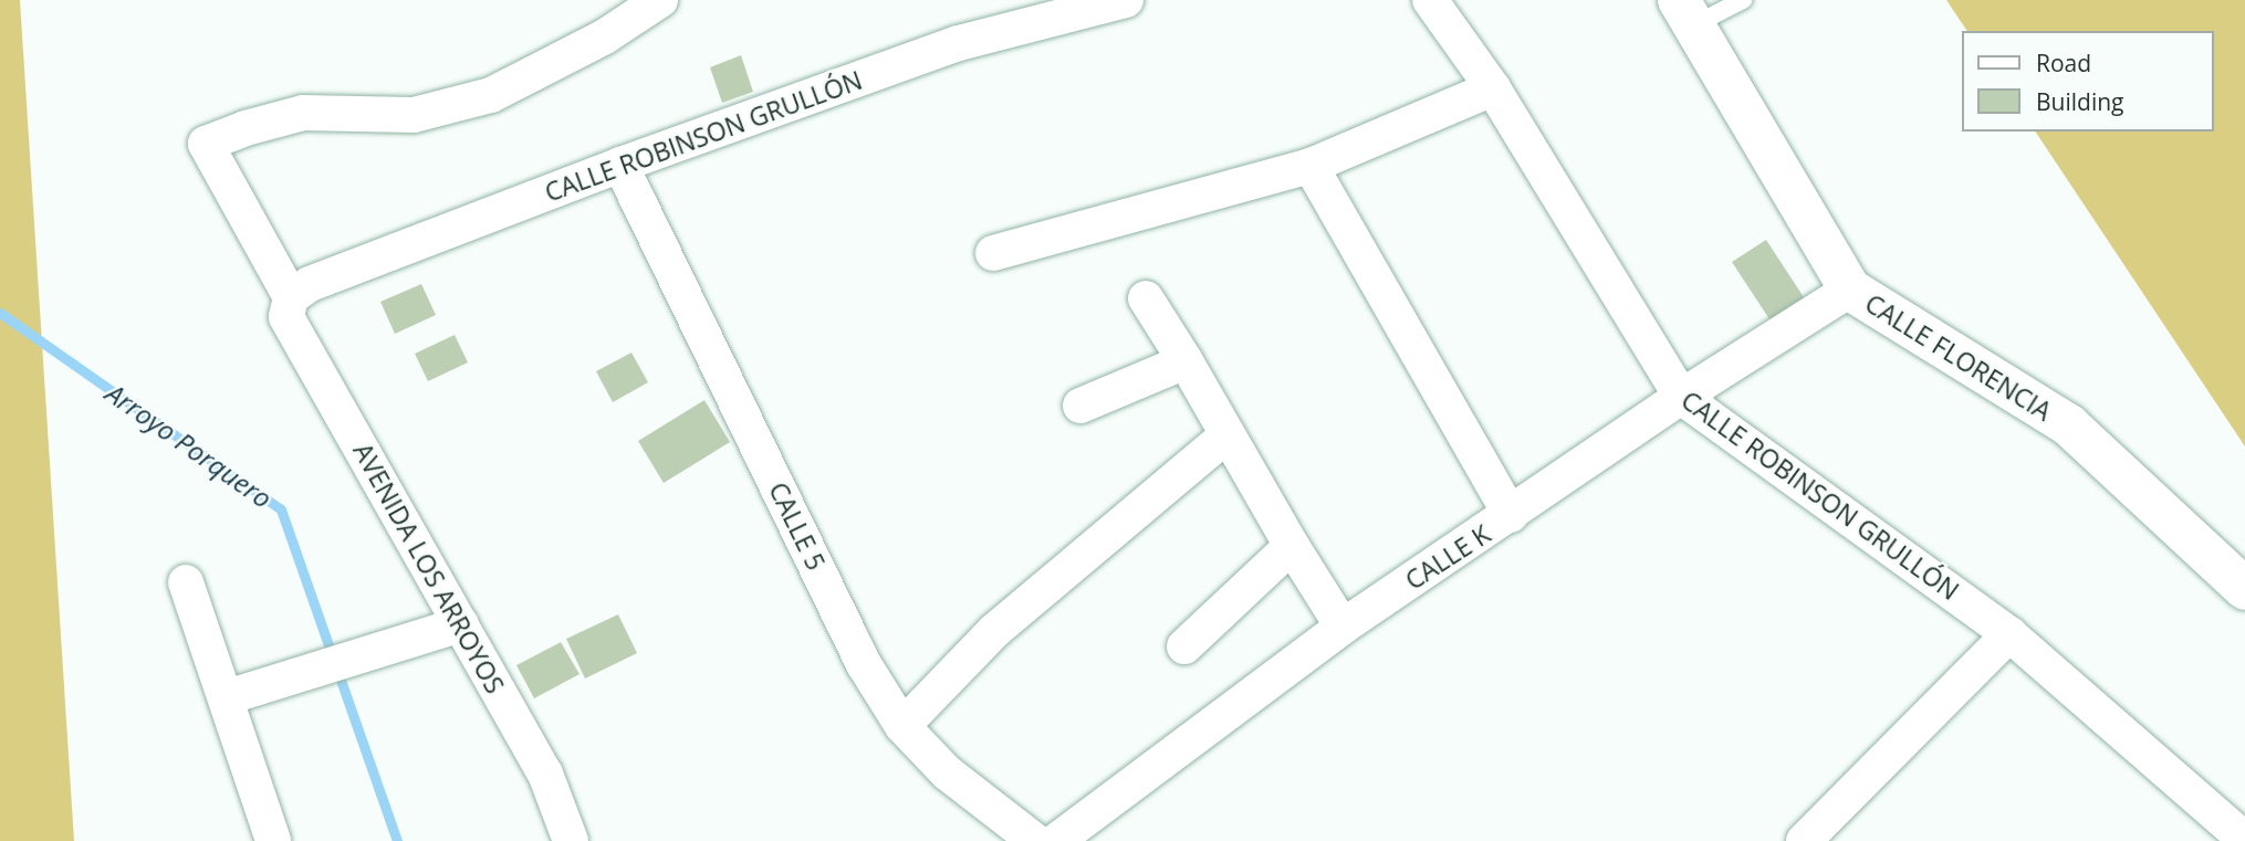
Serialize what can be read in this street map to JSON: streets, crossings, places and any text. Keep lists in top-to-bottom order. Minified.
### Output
{"streets":{"street":["CALLE ROBINSON GRULLÓN","CALLE FLORENCIA","CALLE 5","CALLE K","AVENIDA LOS ARROYOS"]},"crossings":[["CALLE ROBINSON GRULLÓN","CALLE 5"],["CALLE ROBINSON GRULLÓN","CALLE K"],["CALLE ROBINSON GRULLÓN","AVENIDA LOS ARROYOS"],["CALLE FLORENCIA","CALLE K"]],"water":["Arroyo Porquero"],"legend":["Road","Building"]}
